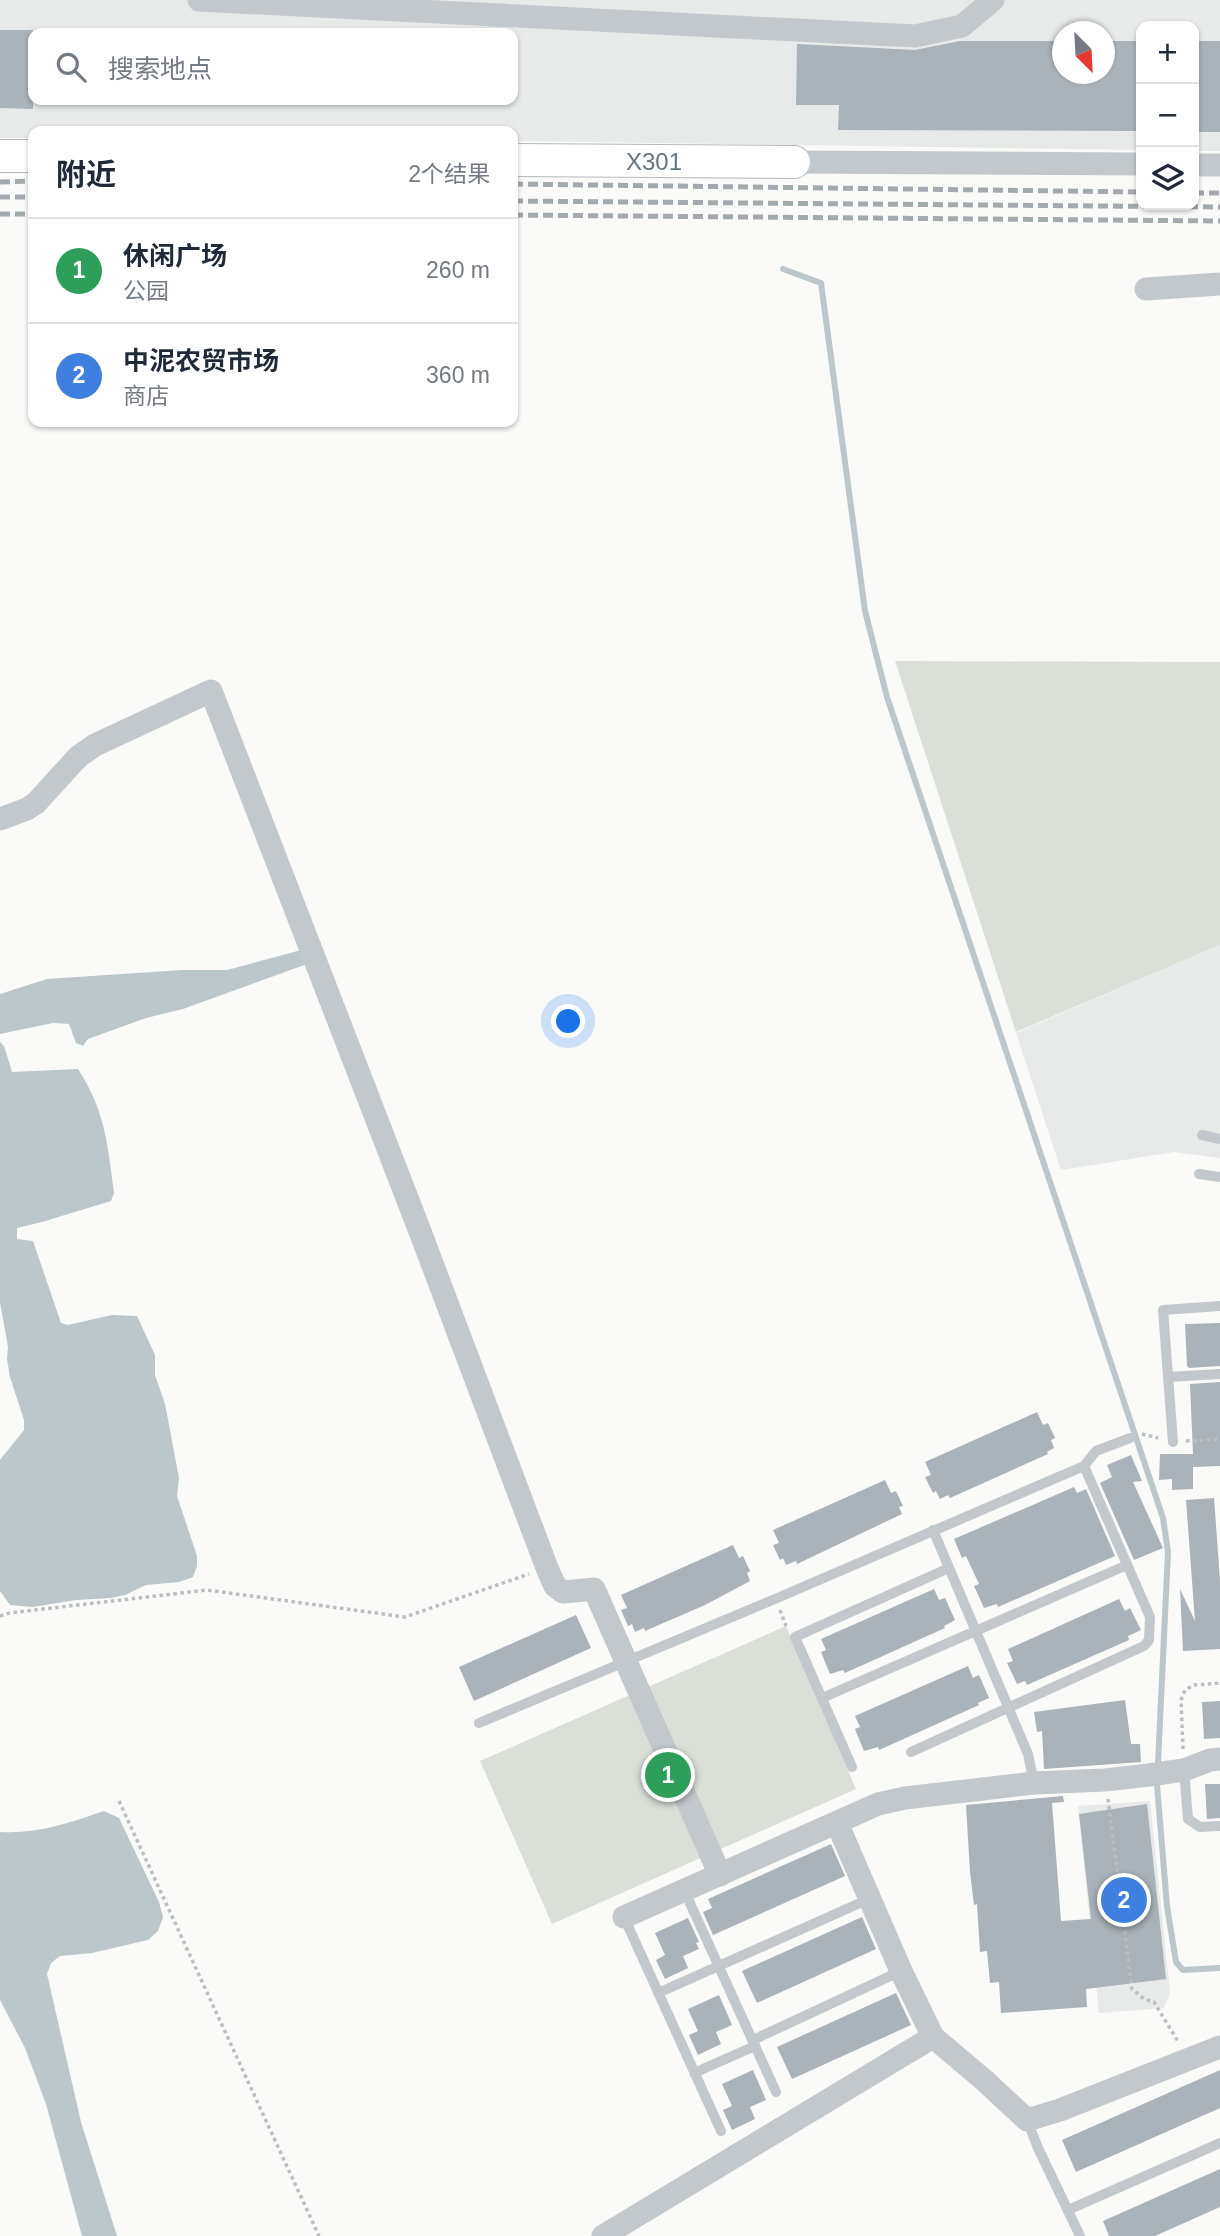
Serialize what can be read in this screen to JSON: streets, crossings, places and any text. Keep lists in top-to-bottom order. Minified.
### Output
{"streets":{"main road":["X301"]},"north":"bottom right","page":{"map_buttons":["+","−"],"search":"搜索地点","heading":["附近","2个结果"],"list":[{"mark":"1","name":"休闲广场","note":"公园","value":"260 m"},{"mark":"2","name":"中泥农贸市场","note":"商店","value":"360 m"}],"pins":["1","2"]}}
